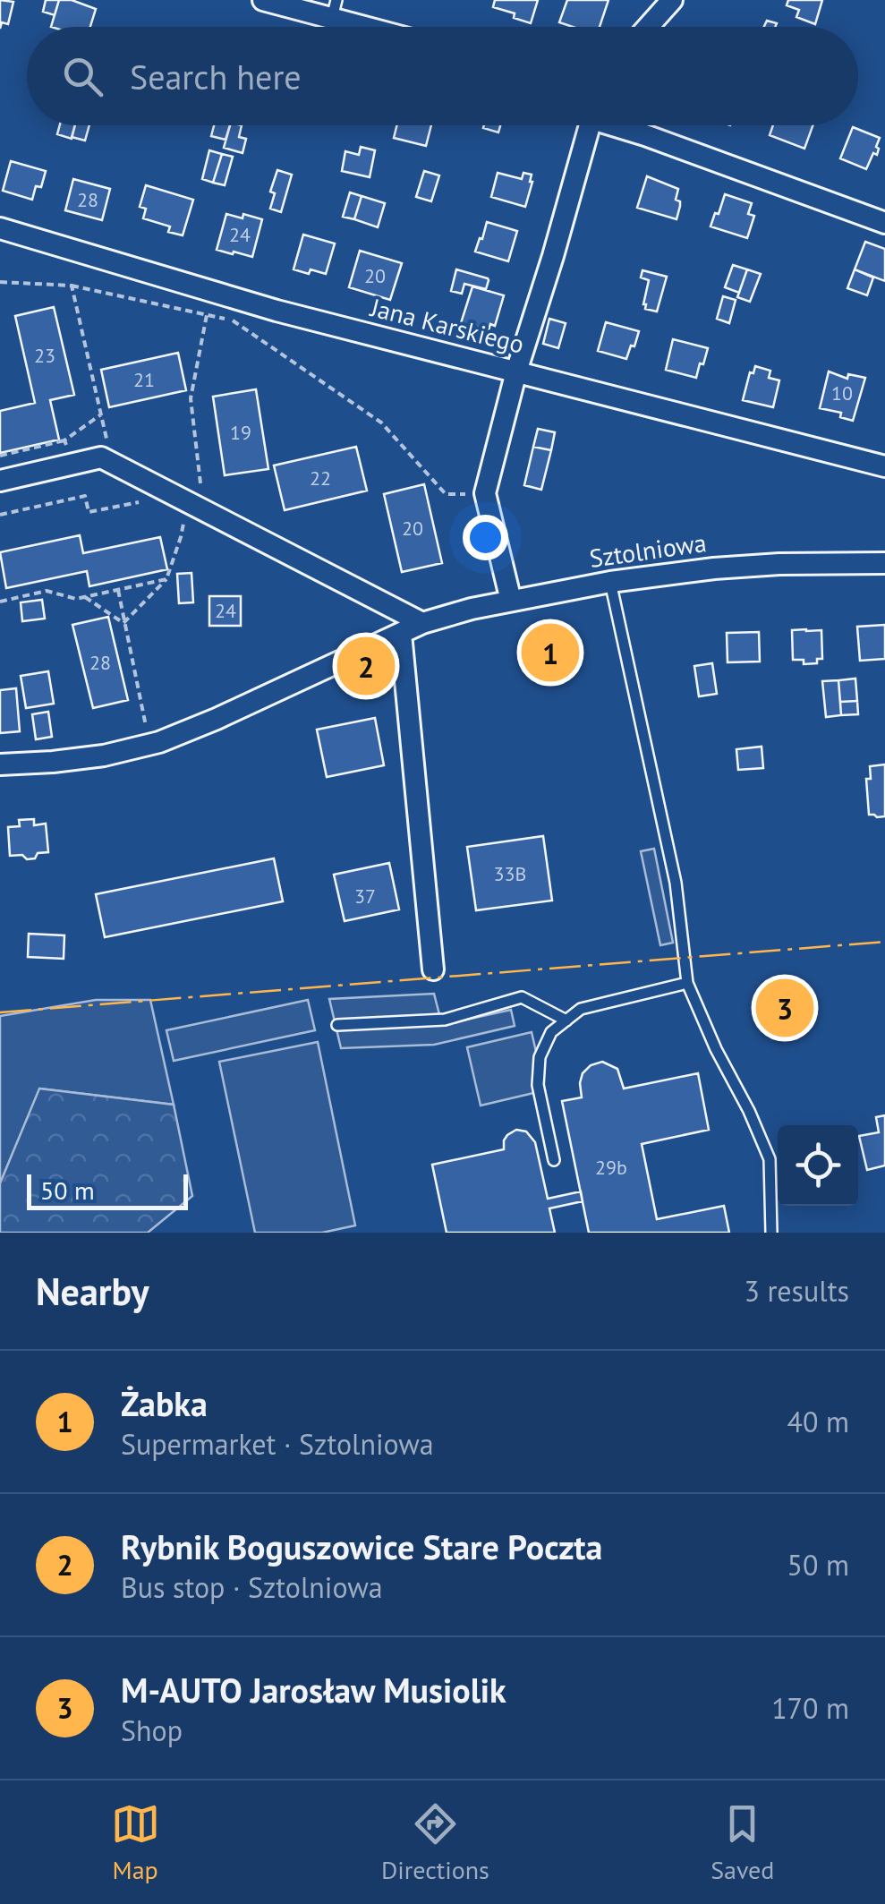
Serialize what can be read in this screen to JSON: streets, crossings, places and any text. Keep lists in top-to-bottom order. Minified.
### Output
{"streets":{"street":["Jana Karskiego","Sztolniowa"]},"house_numbers":["28","24","20","23","21","10","19","22","20","24","28","33B","37","29b"],"scale_bar":"50 m","page":{"search":"Search here","pins":["1","2","3"],"scale":"50 m","heading":["Nearby","3 results"],"list":[{"mark":"1","name":"Żabka","note":"Supermarket · Sztolniowa","value":"40 m"},{"mark":"2","name":"Rybnik Boguszowice Stare Poczta","note":"Bus stop · Sztolniowa","value":"50 m"},{"mark":"3","name":"M-AUTO Jarosław Musiolik","note":"Shop","value":"170 m"}],"nav":["Map","Directions","Saved"]}}
